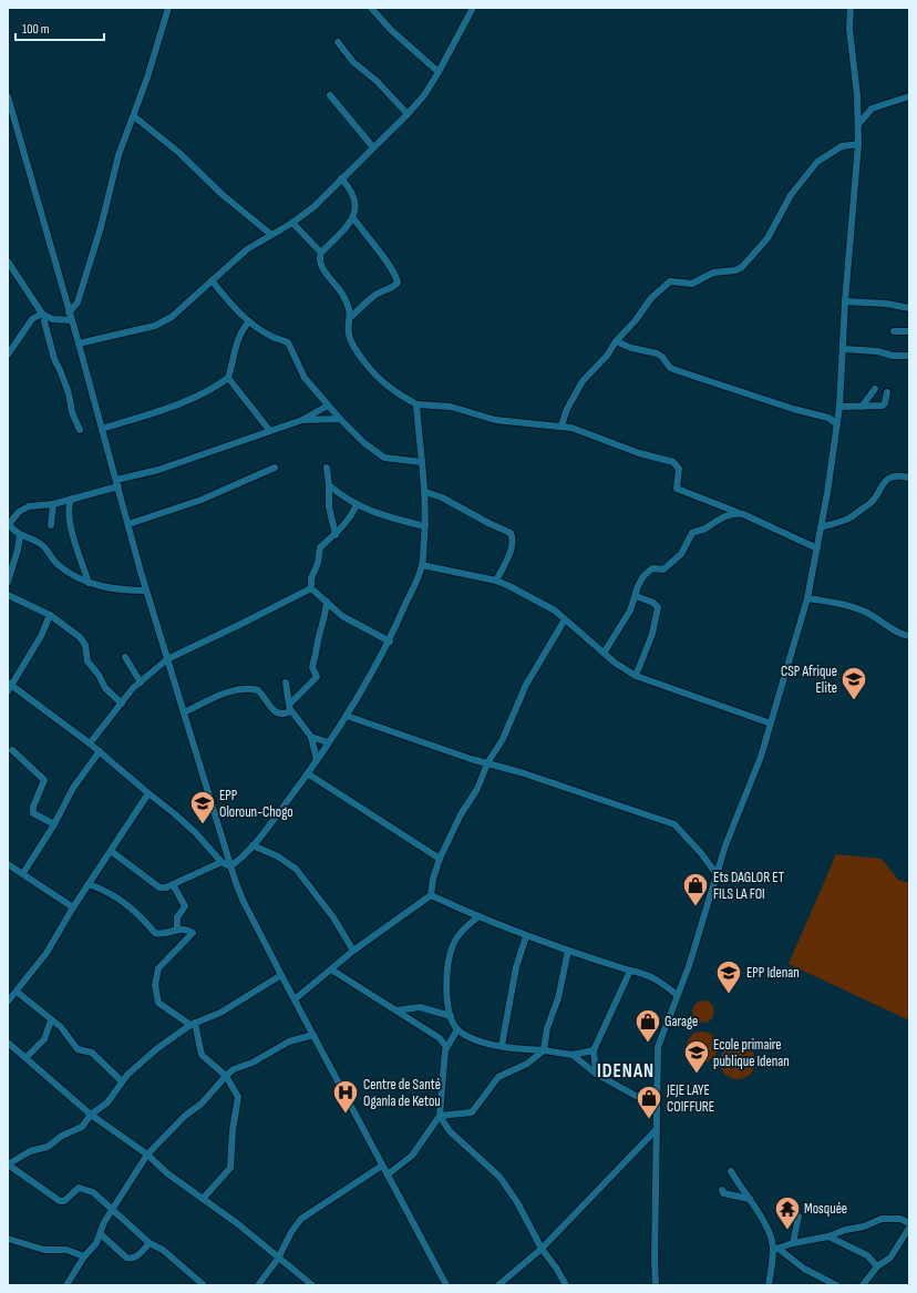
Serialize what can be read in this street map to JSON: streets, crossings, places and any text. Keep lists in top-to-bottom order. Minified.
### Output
{"districts":["IDENAN"],"places":{"school or university":["CSP Afrique Elite","EPP Oloroun-Chogo","EPP Idenan","Ecole primaire publique Idenan"],"shop":["Ets DAGLOR ET FILS LA FOI","Garage","JEJE LAYE COIFFURE"],"hospital":["Centre de Santé Oganla de Ketou"],"temple":["Mosquée"]},"scale_bar":"100 m"}
